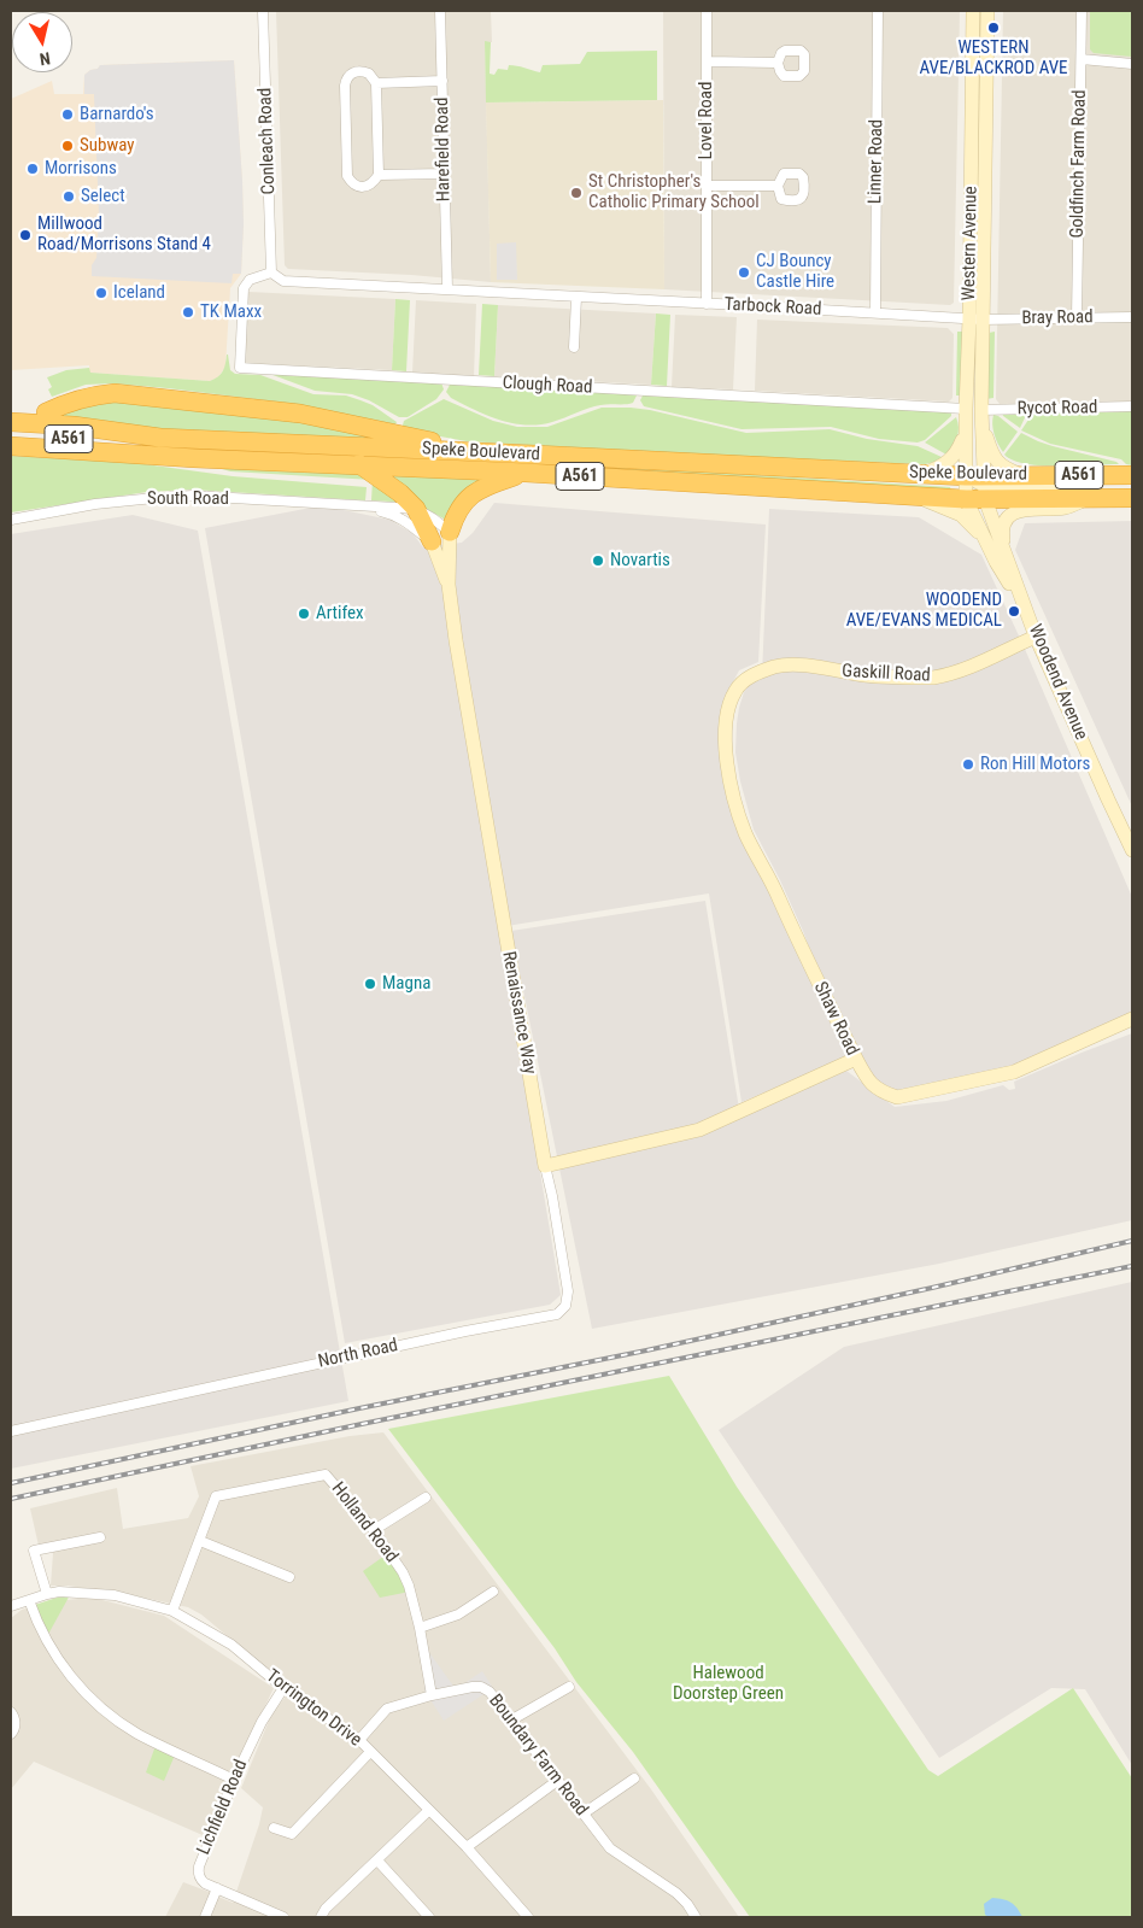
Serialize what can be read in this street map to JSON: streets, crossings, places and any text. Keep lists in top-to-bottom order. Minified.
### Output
{"streets":{"highway":["A561","Speke Boulevard"],"street":["Lovel Road","Conleach Road","Harefield Road","Linner Road","Goldfinch Farm Road","Western Avenue","Tarbock Road","Bray Road","Clough Road","Rycot Road","South Road","Gaskill Road","Woodend Avenue","Renaissance Way","Shaw Road","North Road","Holland Road","Torrington Drive","Boundary Farm Road","Lichfield Road"]},"crossings":[["Lovel Road","Tarbock Road"],["Conleach Road","Tarbock Road"],["Conleach Road","Clough Road"],["Harefield Road","Tarbock Road"],["Linner Road","Tarbock Road"],["Goldfinch Farm Road","Bray Road"],["Western Avenue","Tarbock Road"],["Western Avenue","Bray Road"],["Western Avenue","Clough Road"],["Western Avenue","Rycot Road"],["Western Avenue","A561"],["Western Avenue","Speke Boulevard"],["Western Avenue","Woodend Avenue"],["Tarbock Road","Bray Road"],["Tarbock Road","Clough Road"],["A561","Speke Boulevard"],["A561","Woodend Avenue"],["Speke Boulevard","Woodend Avenue"],["South Road","Renaissance Way"],["Gaskill Road","Woodend Avenue"],["Gaskill Road","Shaw Road"],["Renaissance Way","North Road"],["Holland Road","Torrington Drive"],["Holland Road","Boundary Farm Road"],["Torrington Drive","Boundary Farm Road"],["Torrington Drive","Lichfield Road"]],"parks":["Halewood Doorstep Green"],"places":["WESTERN AVE/BLACKROD AVE","Barnardo's","Subway","Morrisons","St Christopher's Catholic Primary School","Select","Millwood Road/Morrisons Stand 4","CJ Bouncy Castle Hire","Iceland","TK Maxx","Novartis","WOODEND AVE/EVANS MEDICAL","Artifex","Ron Hill Motors","Magna"],"north":"bottom"}
